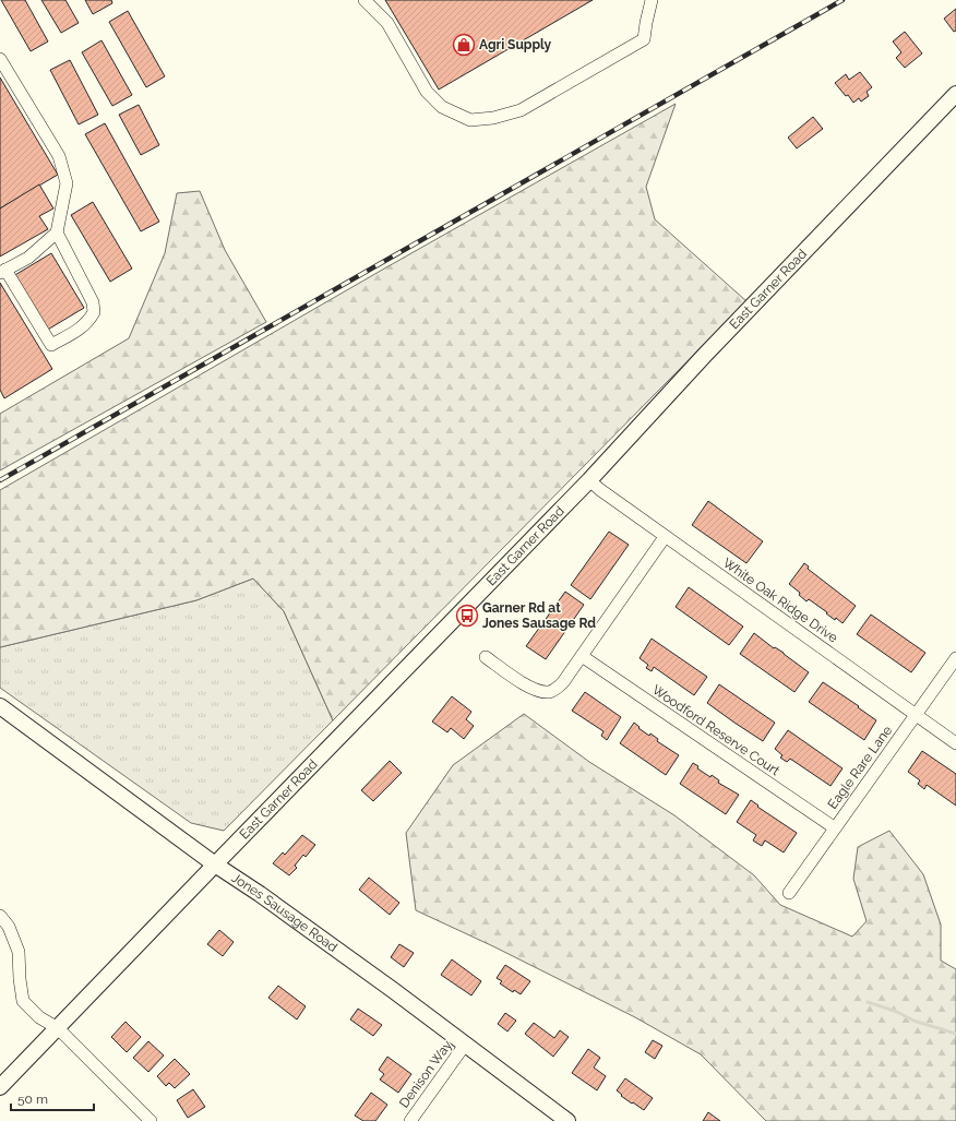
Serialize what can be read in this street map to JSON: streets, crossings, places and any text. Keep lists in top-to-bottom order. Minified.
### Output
{"streets":{"main road":["East Garner Road","Jones Sausage Road"],"street":["White Oak Ridge Drive","Woodford Reserve Court","Eagle Rare Lane","Denison Way"]},"crossings":[["East Garner Road","White Oak Ridge Drive"],["East Garner Road","Jones Sausage Road"],["White Oak Ridge Drive","Eagle Rare Lane"],["Woodford Reserve Court","Eagle Rare Lane"],["Jones Sausage Road","Denison Way"]],"places":{"shop":["Agri Supply"],"bus stop":["Garner Rd at Jones Sausage Rd"]},"scale_bar":"50 m"}
